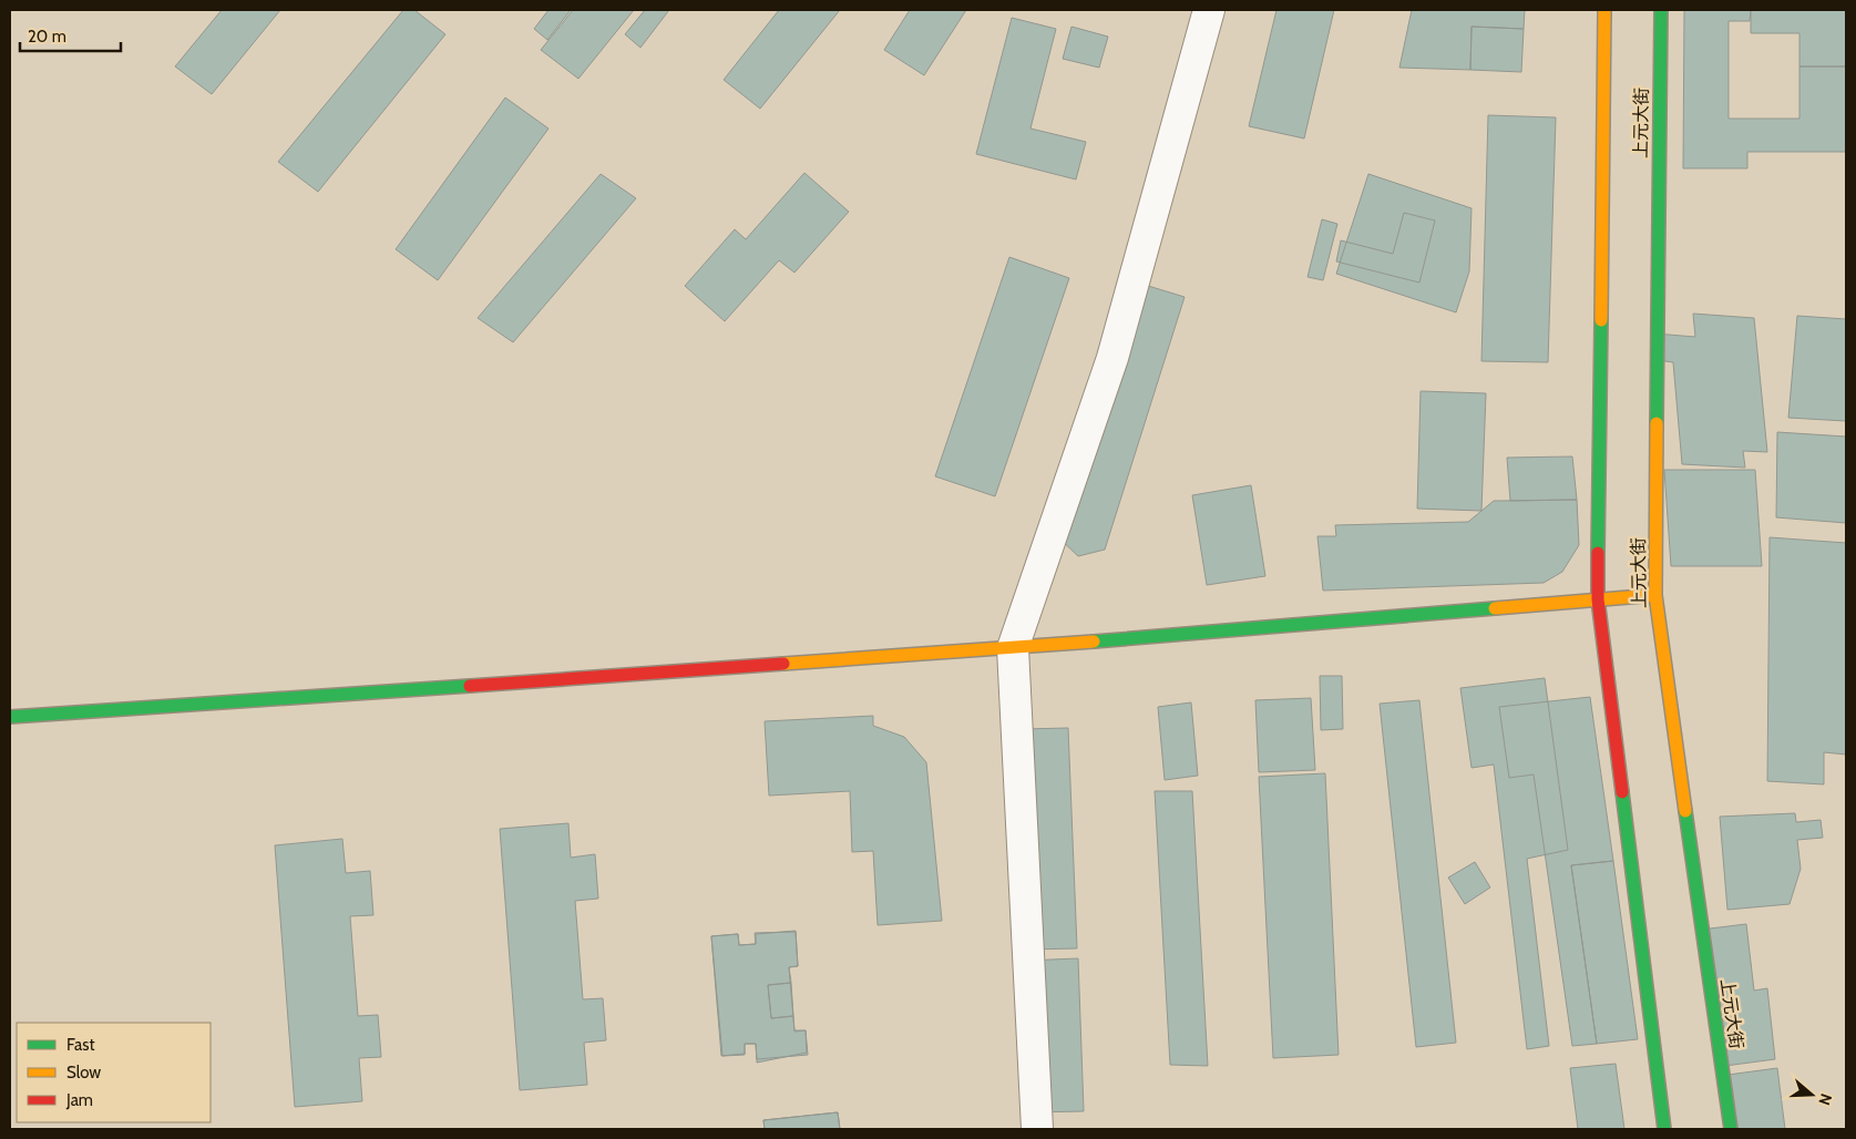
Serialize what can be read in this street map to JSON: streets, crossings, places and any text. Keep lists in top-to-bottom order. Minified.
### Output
{"streets":{"main road":["上元大街"]},"legend":["Fast","Slow","Jam"],"scale_bar":"20 m","north":"right"}
